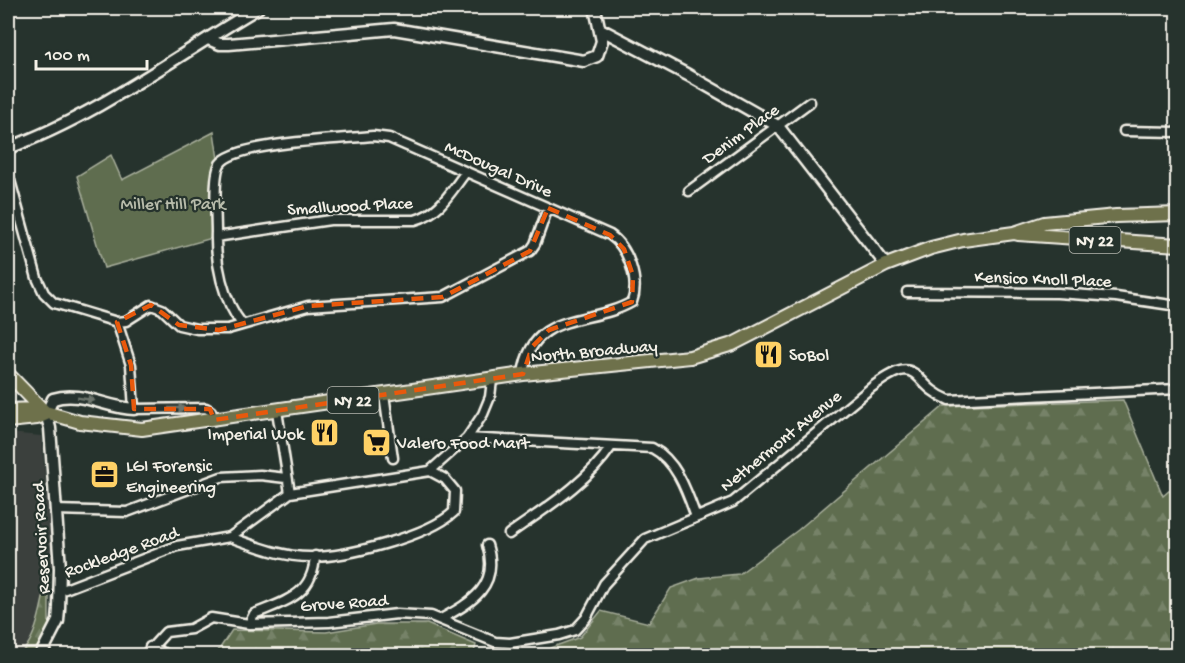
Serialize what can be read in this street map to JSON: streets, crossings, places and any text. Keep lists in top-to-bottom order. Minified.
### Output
{"streets":{"main road":["NY 22","North Broadway"],"street":["Denim Place","McDougal Drive","Smallwood Place","Kensico Knoll Place","Nethermont Avenue","Reservoir Road","Rockledge Road","Grove Road"]},"crossings":[["McDougal Drive","Smallwood Place"],["McDougal Drive","North Broadway"],["NY 22","North Broadway"],["North Broadway","Reservoir Road"],["Nethermont Avenue","Grove Road"],["Reservoir Road","Rockledge Road"]],"parks":["Miller Hill Park"],"places":{"restaurant":["SoBol","Imperial Wok"],"supermarket":["Valero Food Mart"],"office":["LGI Forensic Engineering"]},"scale_bar":"100 m"}
